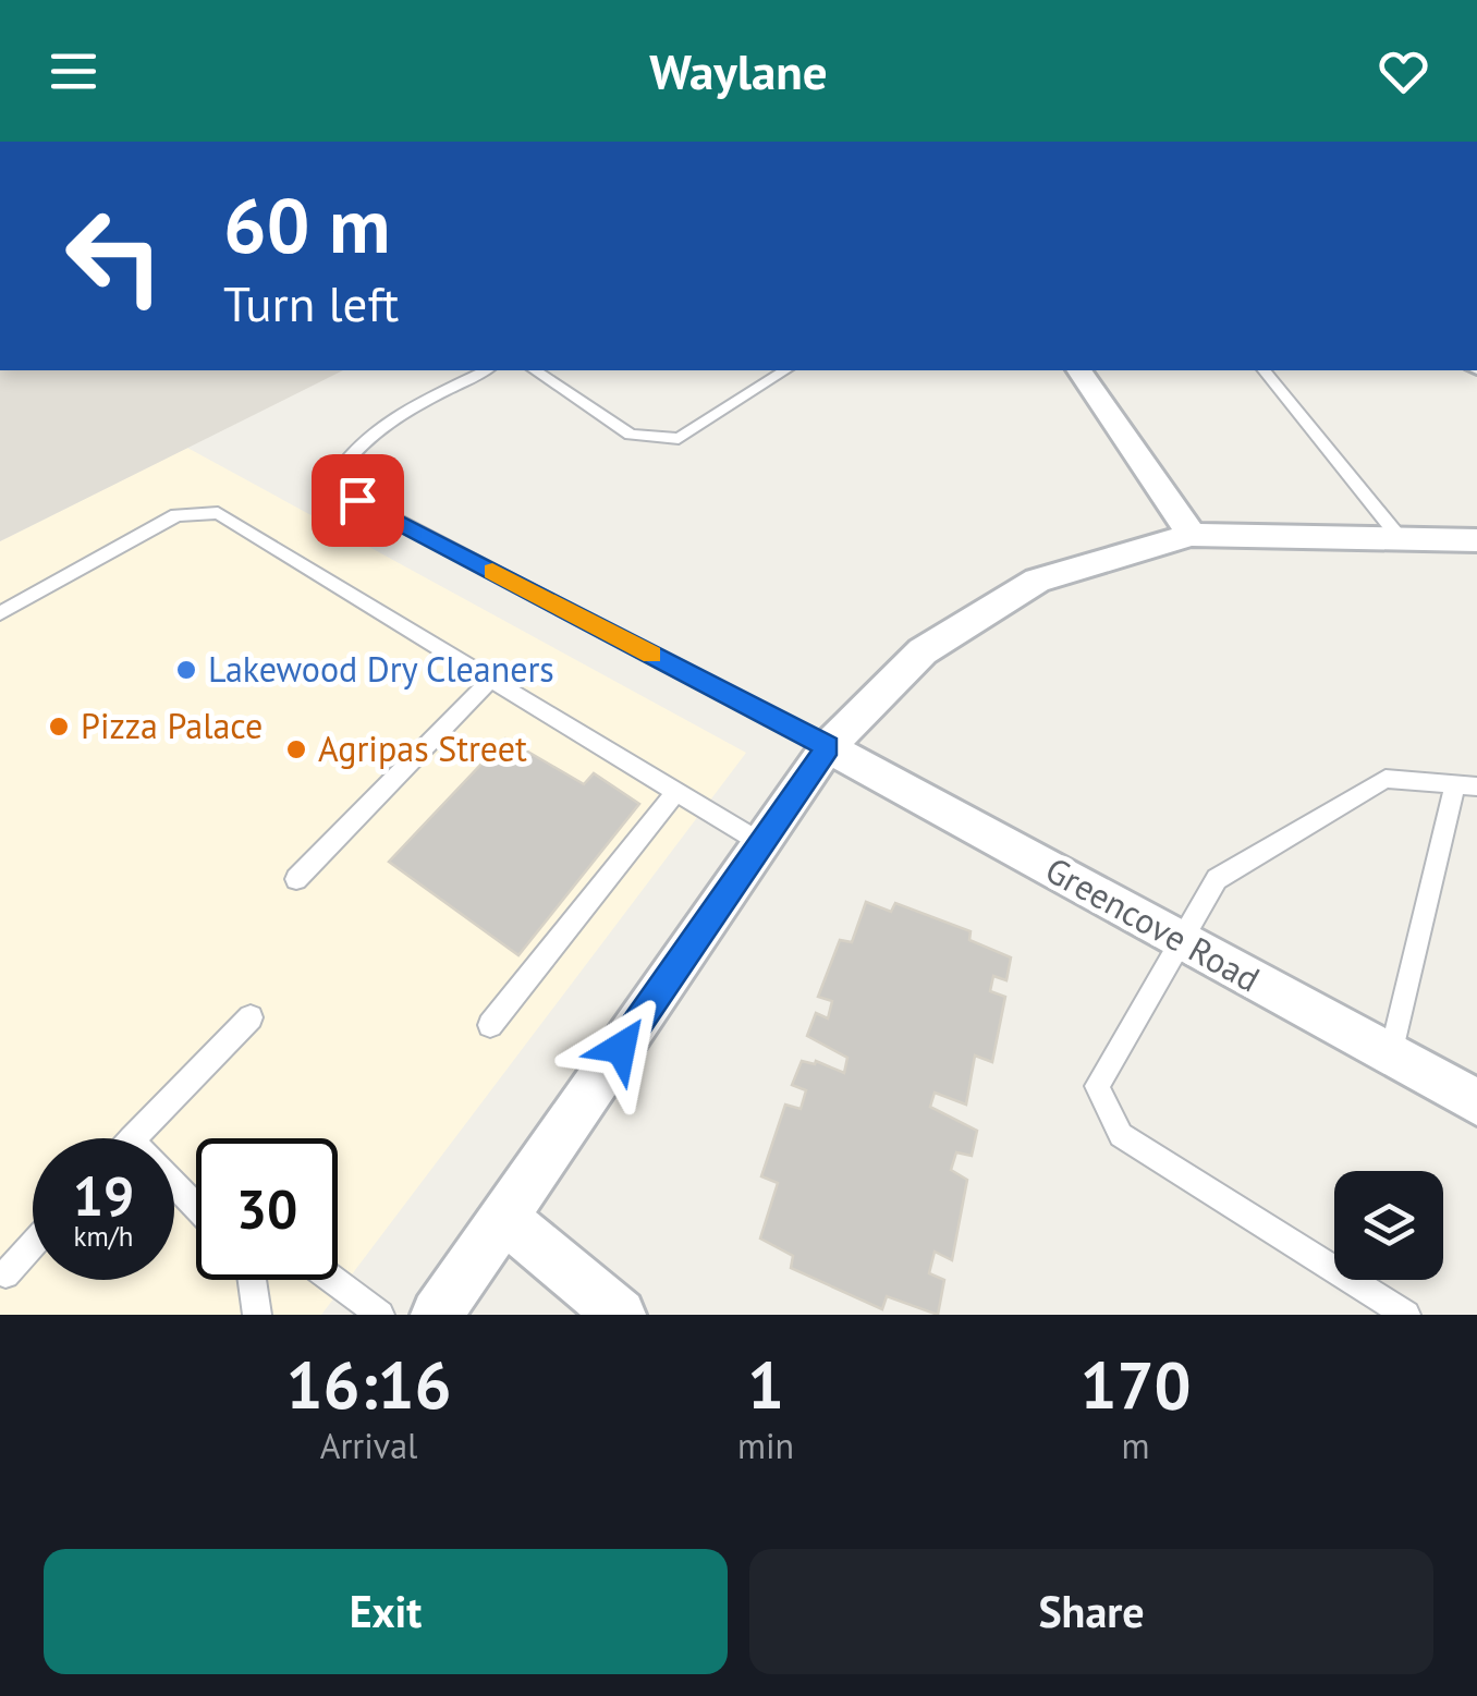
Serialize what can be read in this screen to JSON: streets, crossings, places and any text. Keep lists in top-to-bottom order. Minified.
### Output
{"streets":{"street":["Greencove Road"]},"places":["Lakewood Dry Cleaners","Pizza Palace","Agripas Street"],"page":{"header":"Waylane","turn":["60 m","Turn left"],"speed":"19 km/h","limit":"30","eta":["16:16","Arrival","1","min","170","m"],"buttons":["Exit","Share"]}}
